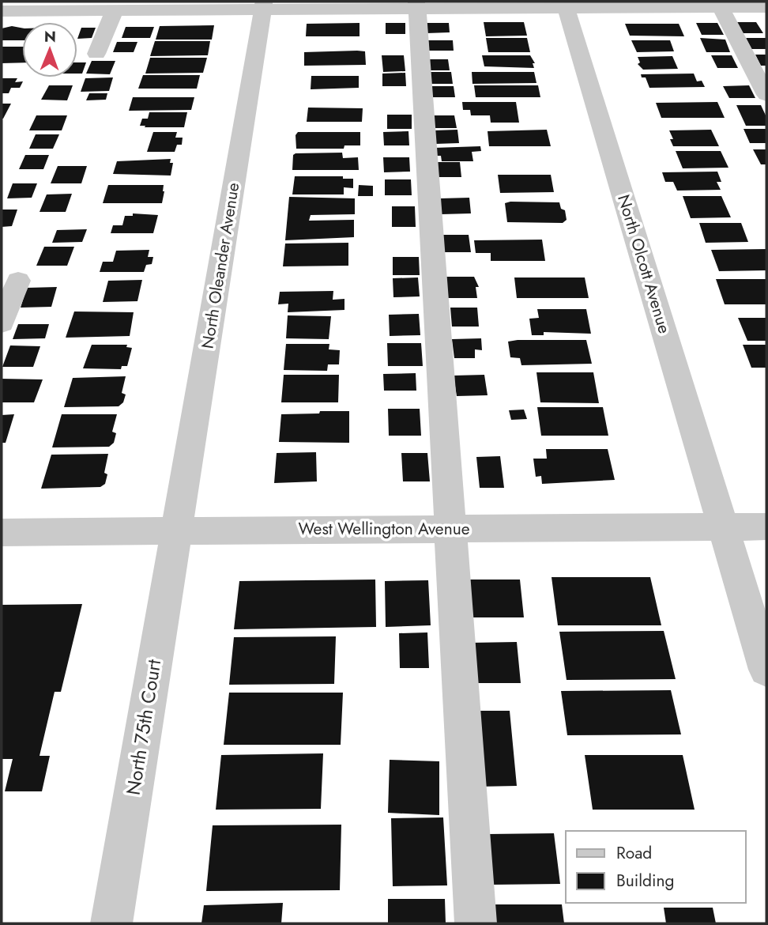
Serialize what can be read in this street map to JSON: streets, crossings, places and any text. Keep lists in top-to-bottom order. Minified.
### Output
{"streets":{"street":["North Olcott Avenue","North Oleander Avenue","West Wellington Avenue","North 75th Court"]},"crossings":[["North Olcott Avenue","West Wellington Avenue"],["North Oleander Avenue","West Wellington Avenue"],["North Oleander Avenue","North 75th Court"],["West Wellington Avenue","North 75th Court"]],"legend":["Road","Building"],"north":"top"}
